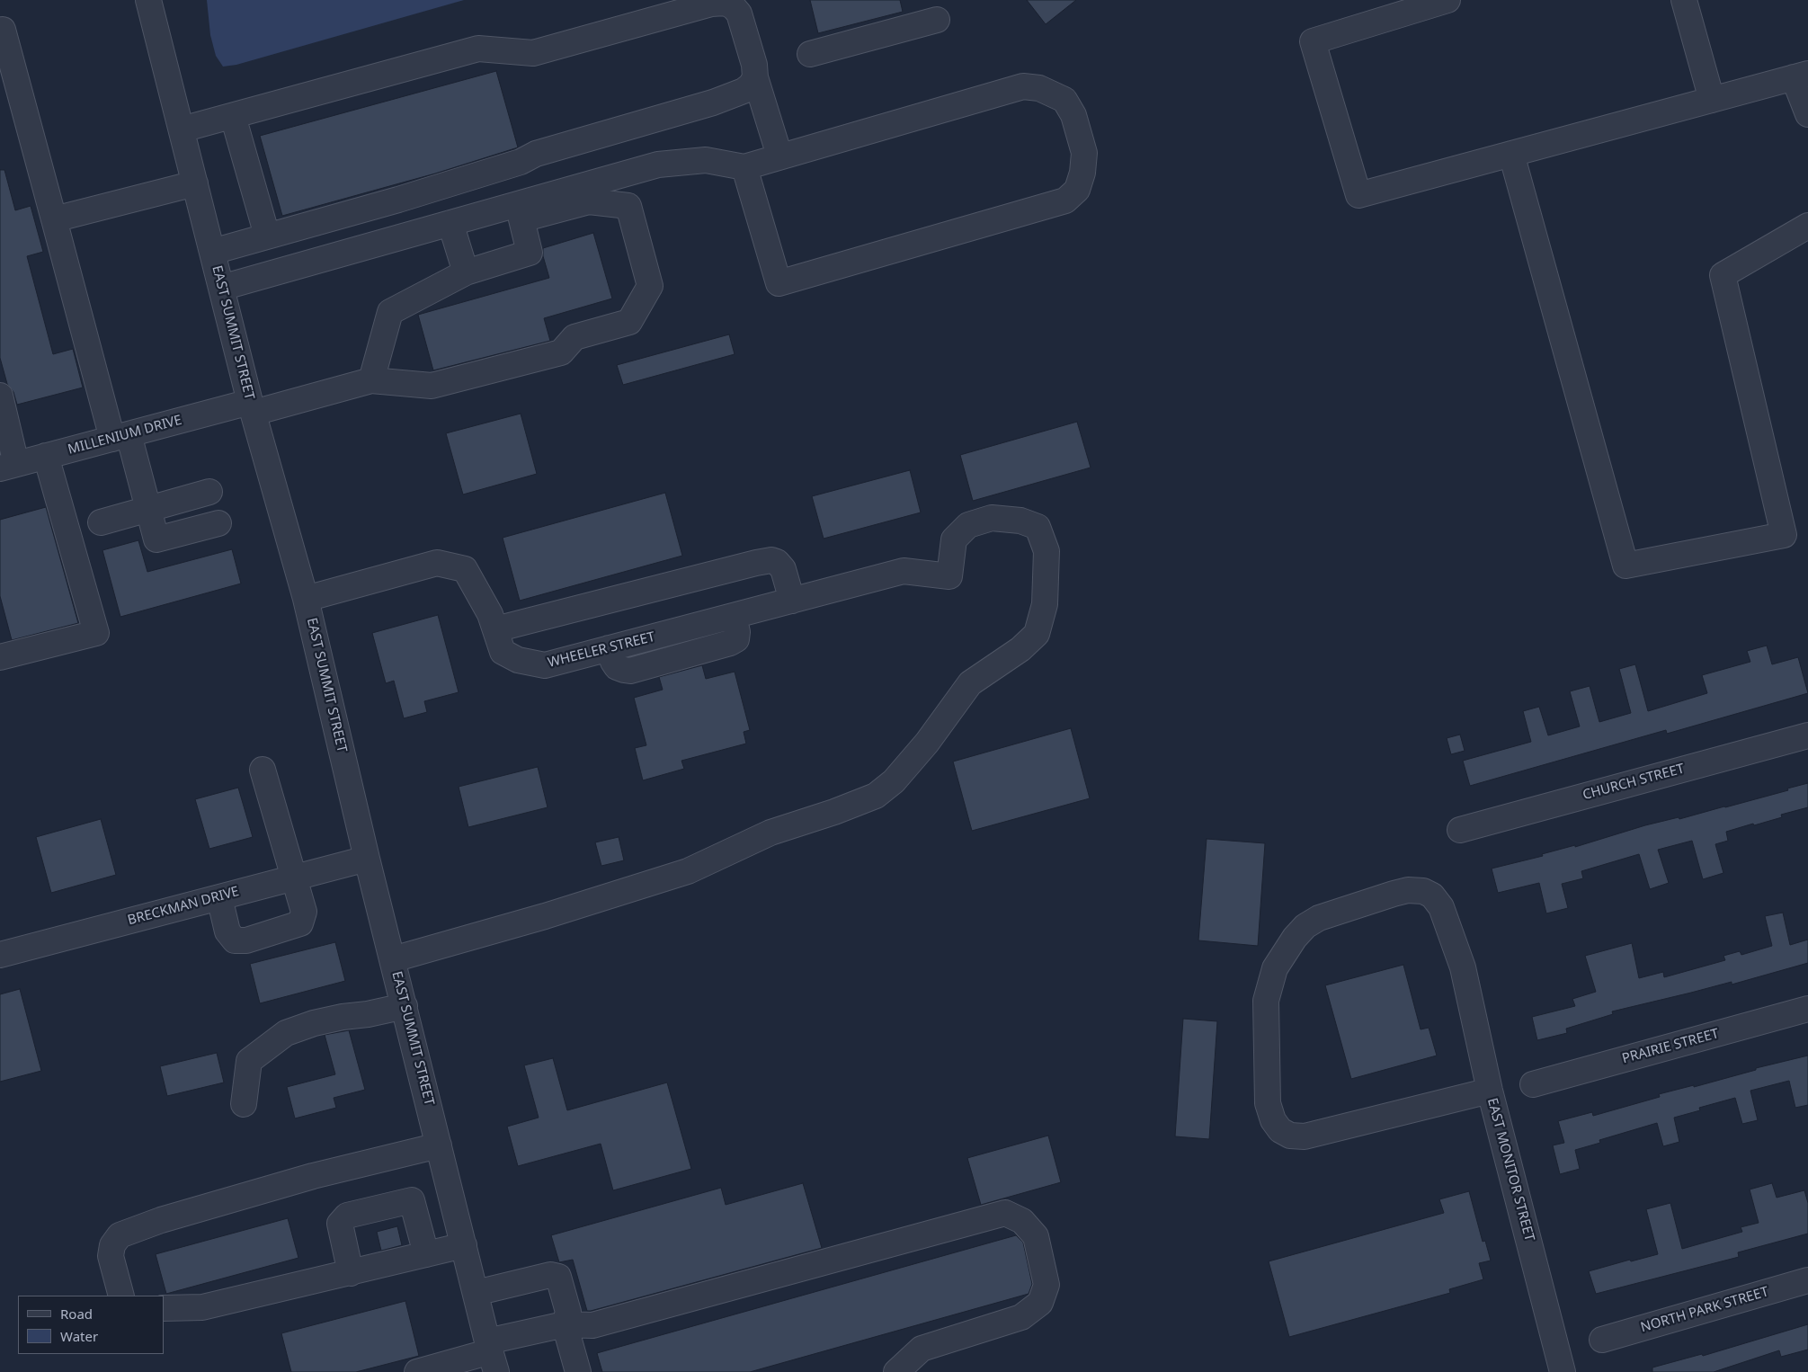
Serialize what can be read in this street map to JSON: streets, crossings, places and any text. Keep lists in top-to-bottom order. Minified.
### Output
{"streets":{"street":["EAST SUMMIT STREET","MILLENIUM DRIVE","WHEELER STREET","CHURCH STREET","BRECKMAN DRIVE","PRAIRIE STREET","EAST MONITOR STREET","NORTH PARK STREET"]},"crossings":[["EAST SUMMIT STREET","MILLENIUM DRIVE"],["EAST SUMMIT STREET","WHEELER STREET"],["EAST SUMMIT STREET","BRECKMAN DRIVE"]],"legend":["Road","Water"]}
